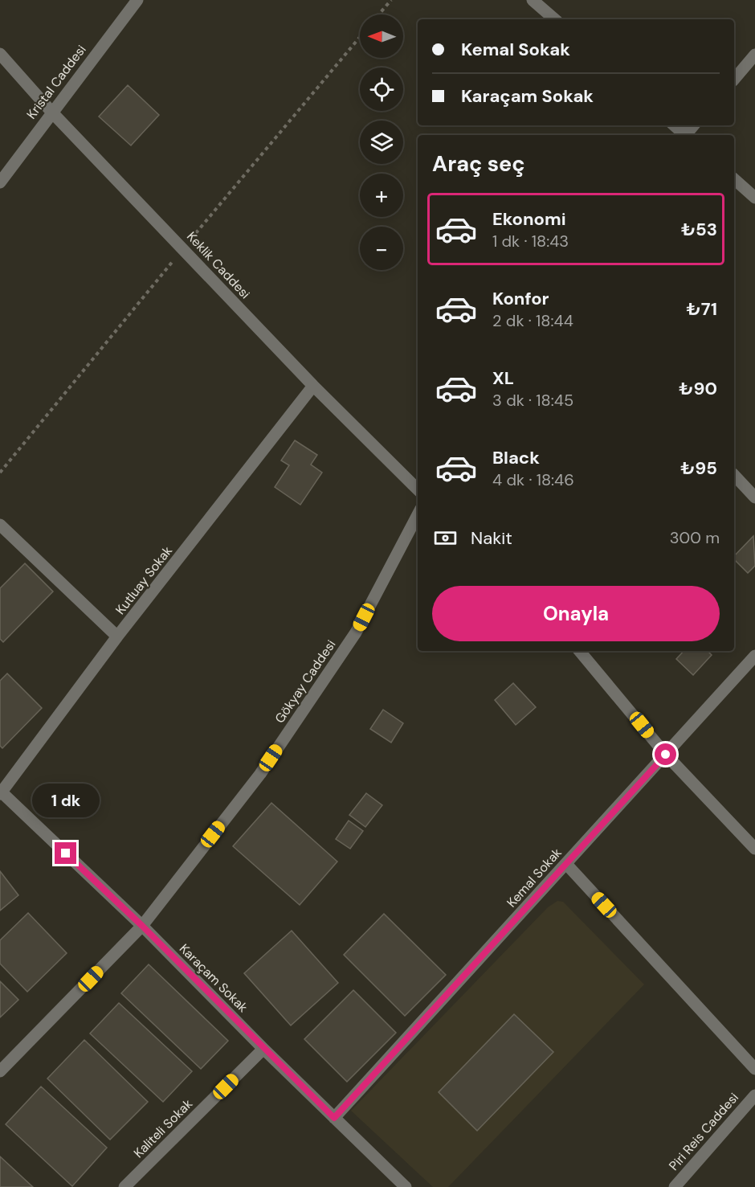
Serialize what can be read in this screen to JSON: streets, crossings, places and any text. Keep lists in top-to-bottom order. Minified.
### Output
{"streets":{"street":["Kristal Caddesi","Keklik Caddesi","Kutluay Sokak","Gökyay Caddesi","Kemal Sokak","Karaçam Sokak","Kaliteli Sokak","Piri Reis Caddesi"]},"crossings":[["Kristal Caddesi","Keklik Caddesi"],["Keklik Caddesi","Kutluay Sokak"],["Kutluay Sokak","Karaçam Sokak"],["Gökyay Caddesi","Karaçam Sokak"],["Kemal Sokak","Karaçam Sokak"],["Karaçam Sokak","Kaliteli Sokak"]],"north":"left","page":{"map_buttons":["+","−"],"banner":["Kemal Sokak","Karaçam Sokak"],"heading":"Araç seç","list":[{"name":"Ekonomi","note":"1 dk · 18:43","value":"₺53"},{"name":"Konfor","note":"2 dk · 18:44","value":"₺71"},{"name":"XL","note":"3 dk · 18:45","value":"₺90"},{"name":"Black","note":"4 dk · 18:46","value":"₺95"}],"pay":["Nakit","300 m"],"buttons":"Onayla","bubble":"1 dk"}}
